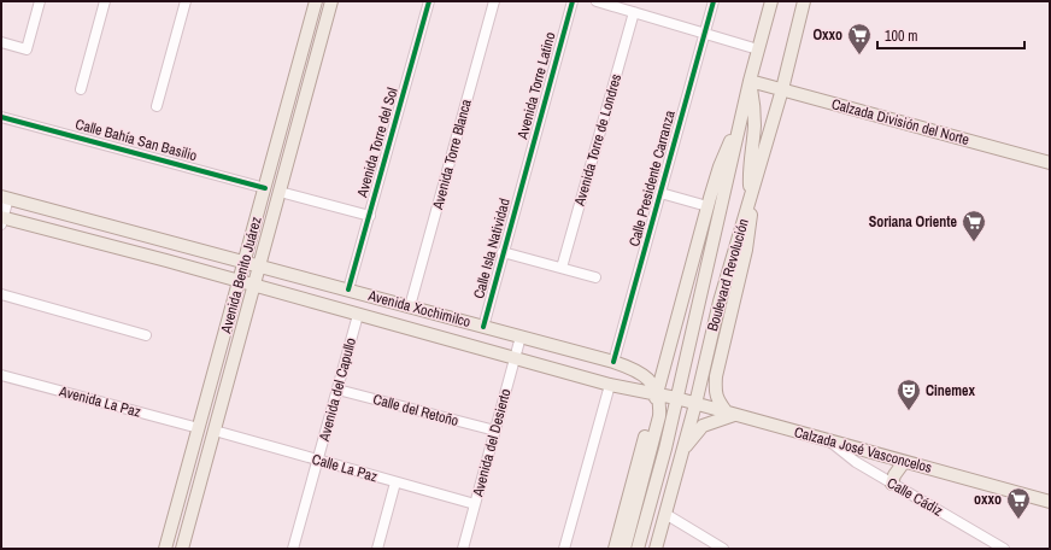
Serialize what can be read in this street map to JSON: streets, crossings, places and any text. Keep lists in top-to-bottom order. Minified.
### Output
{"streets":{"main road":["Calzada División del Norte","Avenida Benito Juárez","Boulevard Revolución","Avenida Xochimilco","Calzada José Vasconcelos"],"street":["Avenida Torre Latino","Calle Bahía San Basilio","Avenida Torre de Londres","Avenida Torre del Sol","Avenida Torre Blanca","Calle Presidente Carranza","Calle Isla Natividad","Avenida del Capullo","Avenida La Paz","Calle del Retoño","Avenida del Desierto","Calle La Paz","Calle Cádiz"]},"crossings":[["Avenida Torre Latino","Calle Isla Natividad"],["Calzada División del Norte","Boulevard Revolución"],["Calle Bahía San Basilio","Avenida Benito Juárez"],["Avenida Torre del Sol","Avenida Xochimilco"],["Avenida Torre Blanca","Avenida Xochimilco"],["Calle Presidente Carranza","Avenida Xochimilco"],["Calle Isla Natividad","Avenida Xochimilco"],["Avenida Benito Juárez","Avenida Xochimilco"],["Avenida Benito Juárez","Avenida La Paz"],["Avenida Benito Juárez","Calle La Paz"],["Boulevard Revolución","Calzada José Vasconcelos"],["Avenida Xochimilco","Avenida del Capullo"],["Avenida Xochimilco","Avenida del Desierto"],["Avenida Xochimilco","Calzada José Vasconcelos"],["Avenida del Capullo","Calle del Retoño"],["Avenida del Capullo","Calle La Paz"],["Calle del Retoño","Avenida del Desierto"],["Avenida del Desierto","Calle La Paz"],["Calzada José Vasconcelos","Calle Cádiz"]],"places":{"supermarket":["Oxxo","Soriana Oriente","oxxo"],"theatre":["Cinemex"]},"scale_bar":"100 m"}
